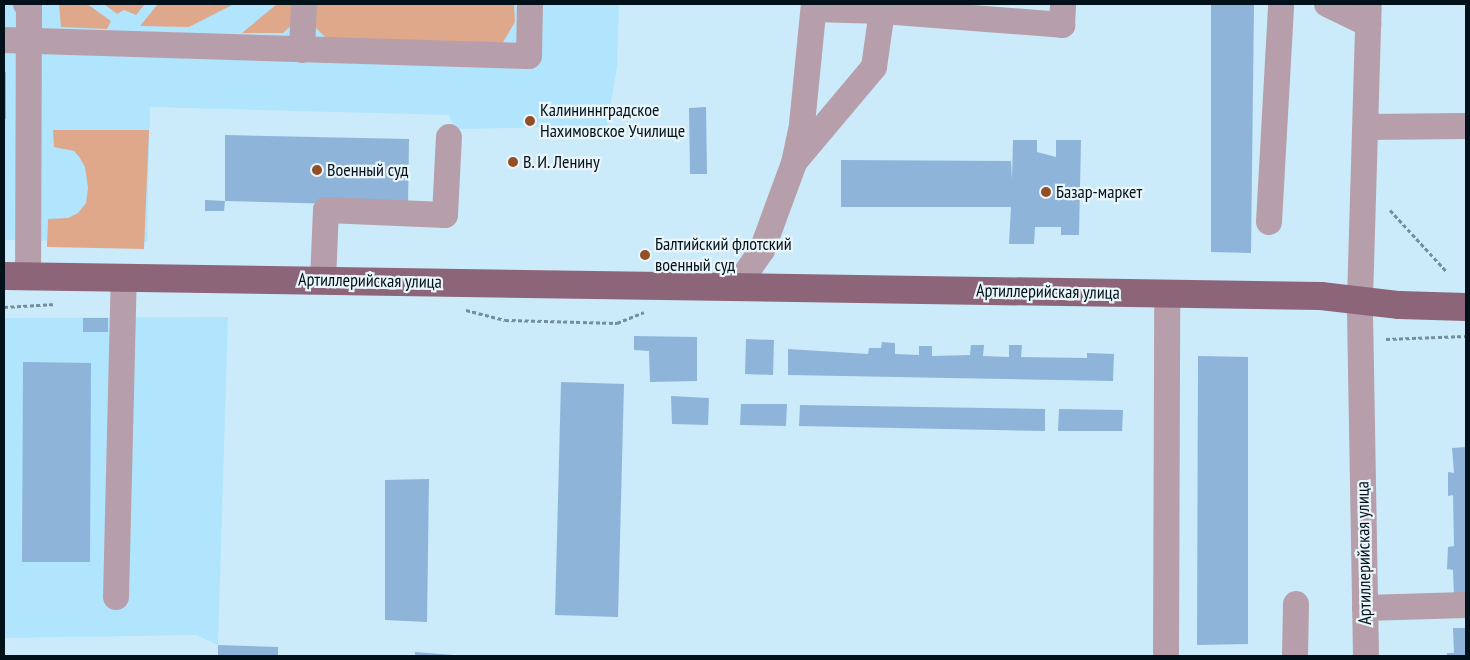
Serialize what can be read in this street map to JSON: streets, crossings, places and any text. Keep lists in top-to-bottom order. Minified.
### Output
{"streets":{"main road":["Артиллерийская улица"]},"places":["Калининнградское Нахимовское Училище","В. И. Ленину","Военный суд","Базар-маркет","Балтийский флотский военный суд"]}
